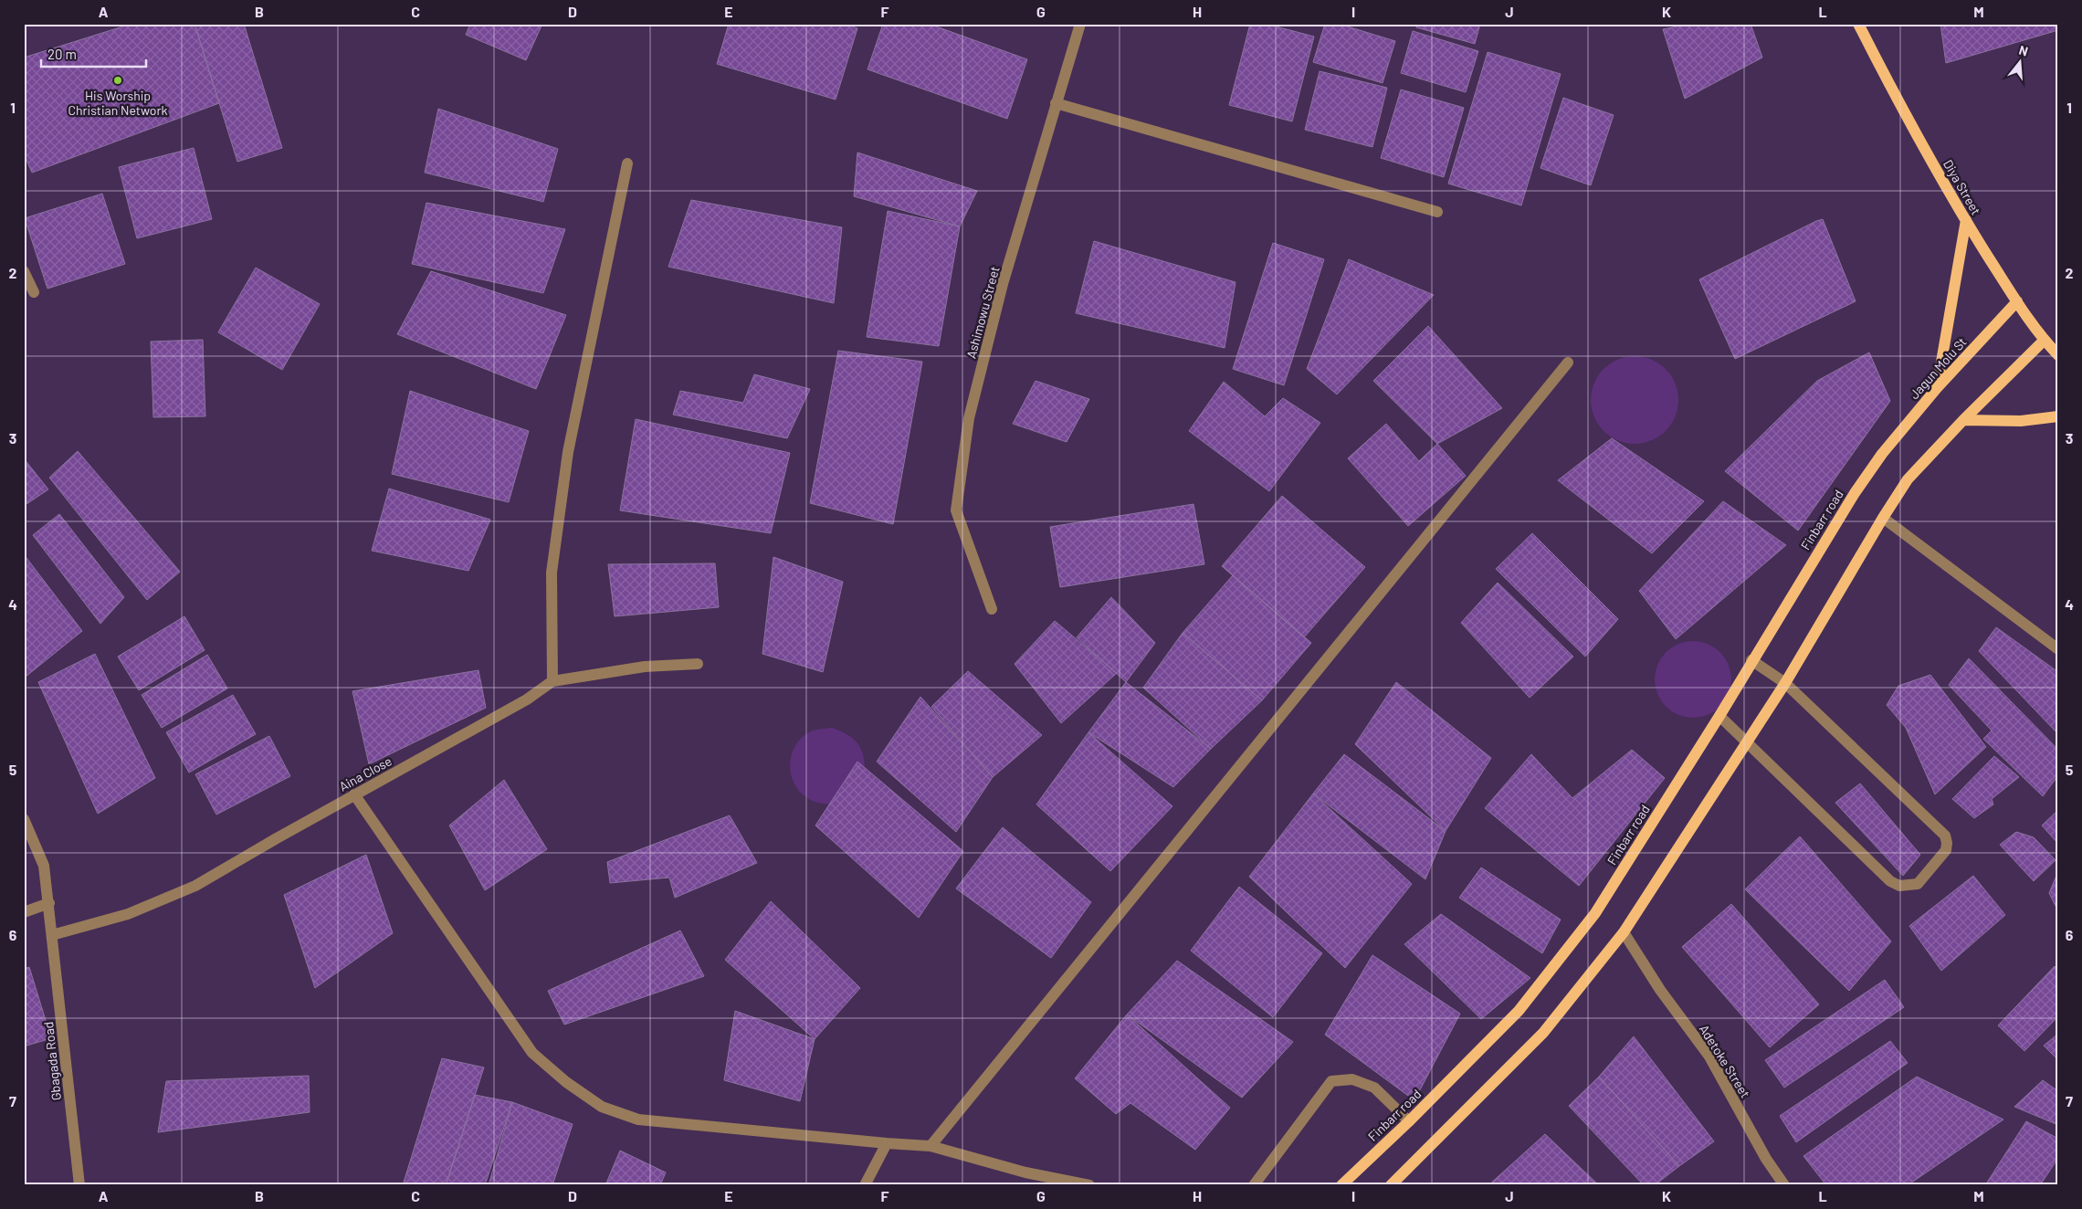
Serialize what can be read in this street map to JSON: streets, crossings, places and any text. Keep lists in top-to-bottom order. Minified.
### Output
{"streets":{"main road":["Diya Street","Jagun Molu St","Finbarr road"],"street":["Ashimowu Street","Aina Close","Gbagada Road","Adetoke Street"]},"crossings":[["Diya Street","Jagun Molu St"],["Jagun Molu St","Finbarr road"],["Aina Close","Gbagada Road"]],"places":["His Worship Christian Network"],"scale_bar":"20 m","north":"top","grid":{"columns":["A","B","C","D","E","F","G","H","I","J","K","L","M"],"rows":["1","2","3","4","5","6","7"]}}
